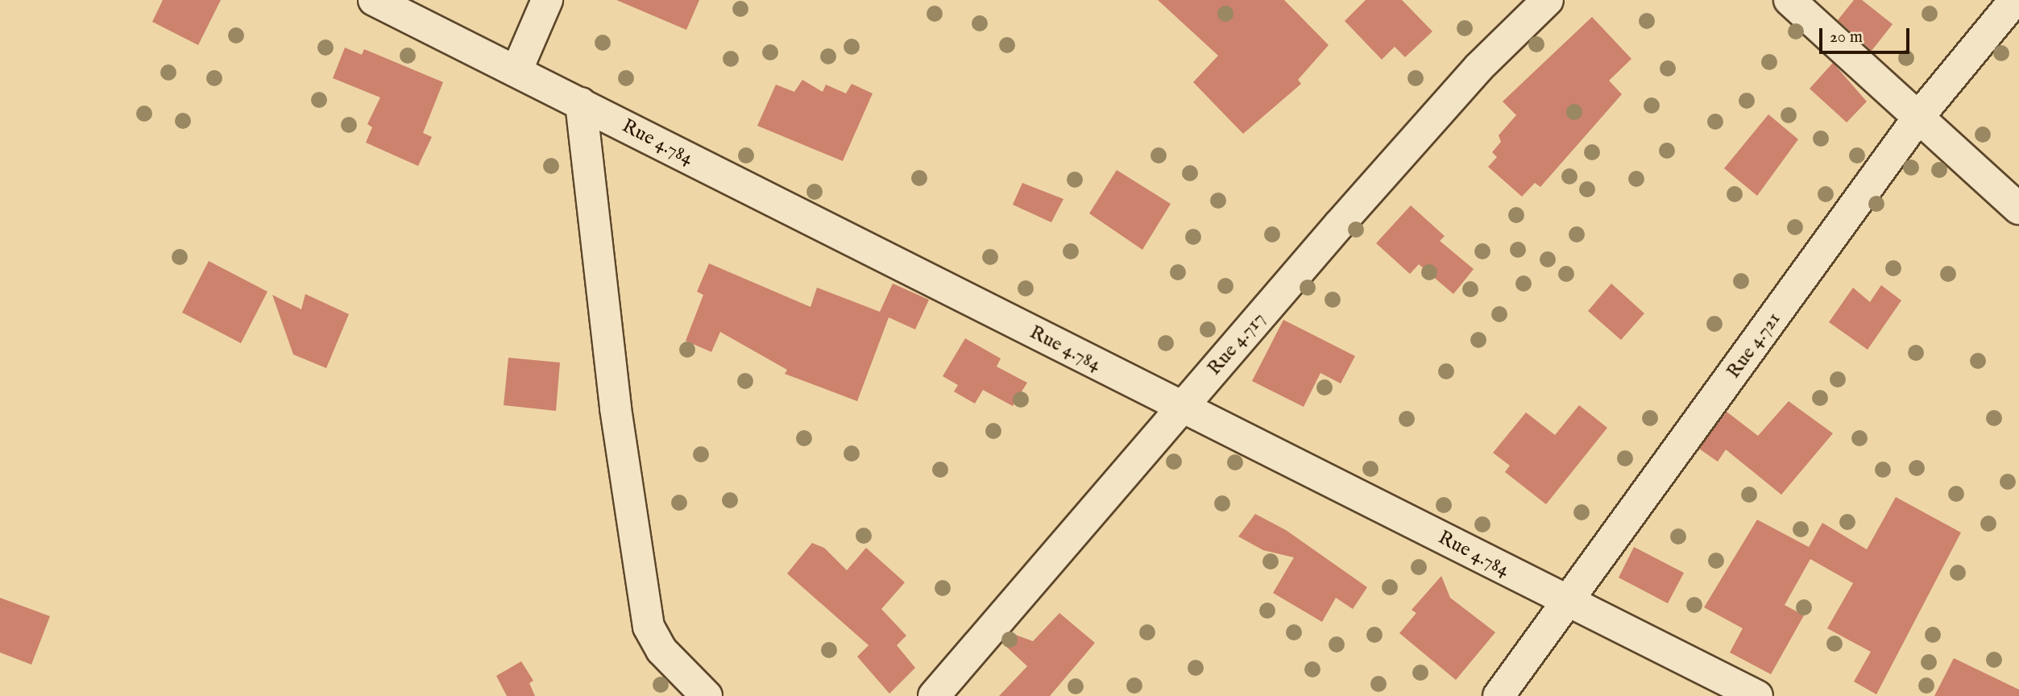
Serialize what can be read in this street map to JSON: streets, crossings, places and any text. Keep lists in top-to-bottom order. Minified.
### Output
{"streets":{"street":["Rue 4.784","Rue 4.717","Rue 4.721"]},"crossings":[["Rue 4.784","Rue 4.717"],["Rue 4.784","Rue 4.721"]],"scale_bar":"20 m"}
